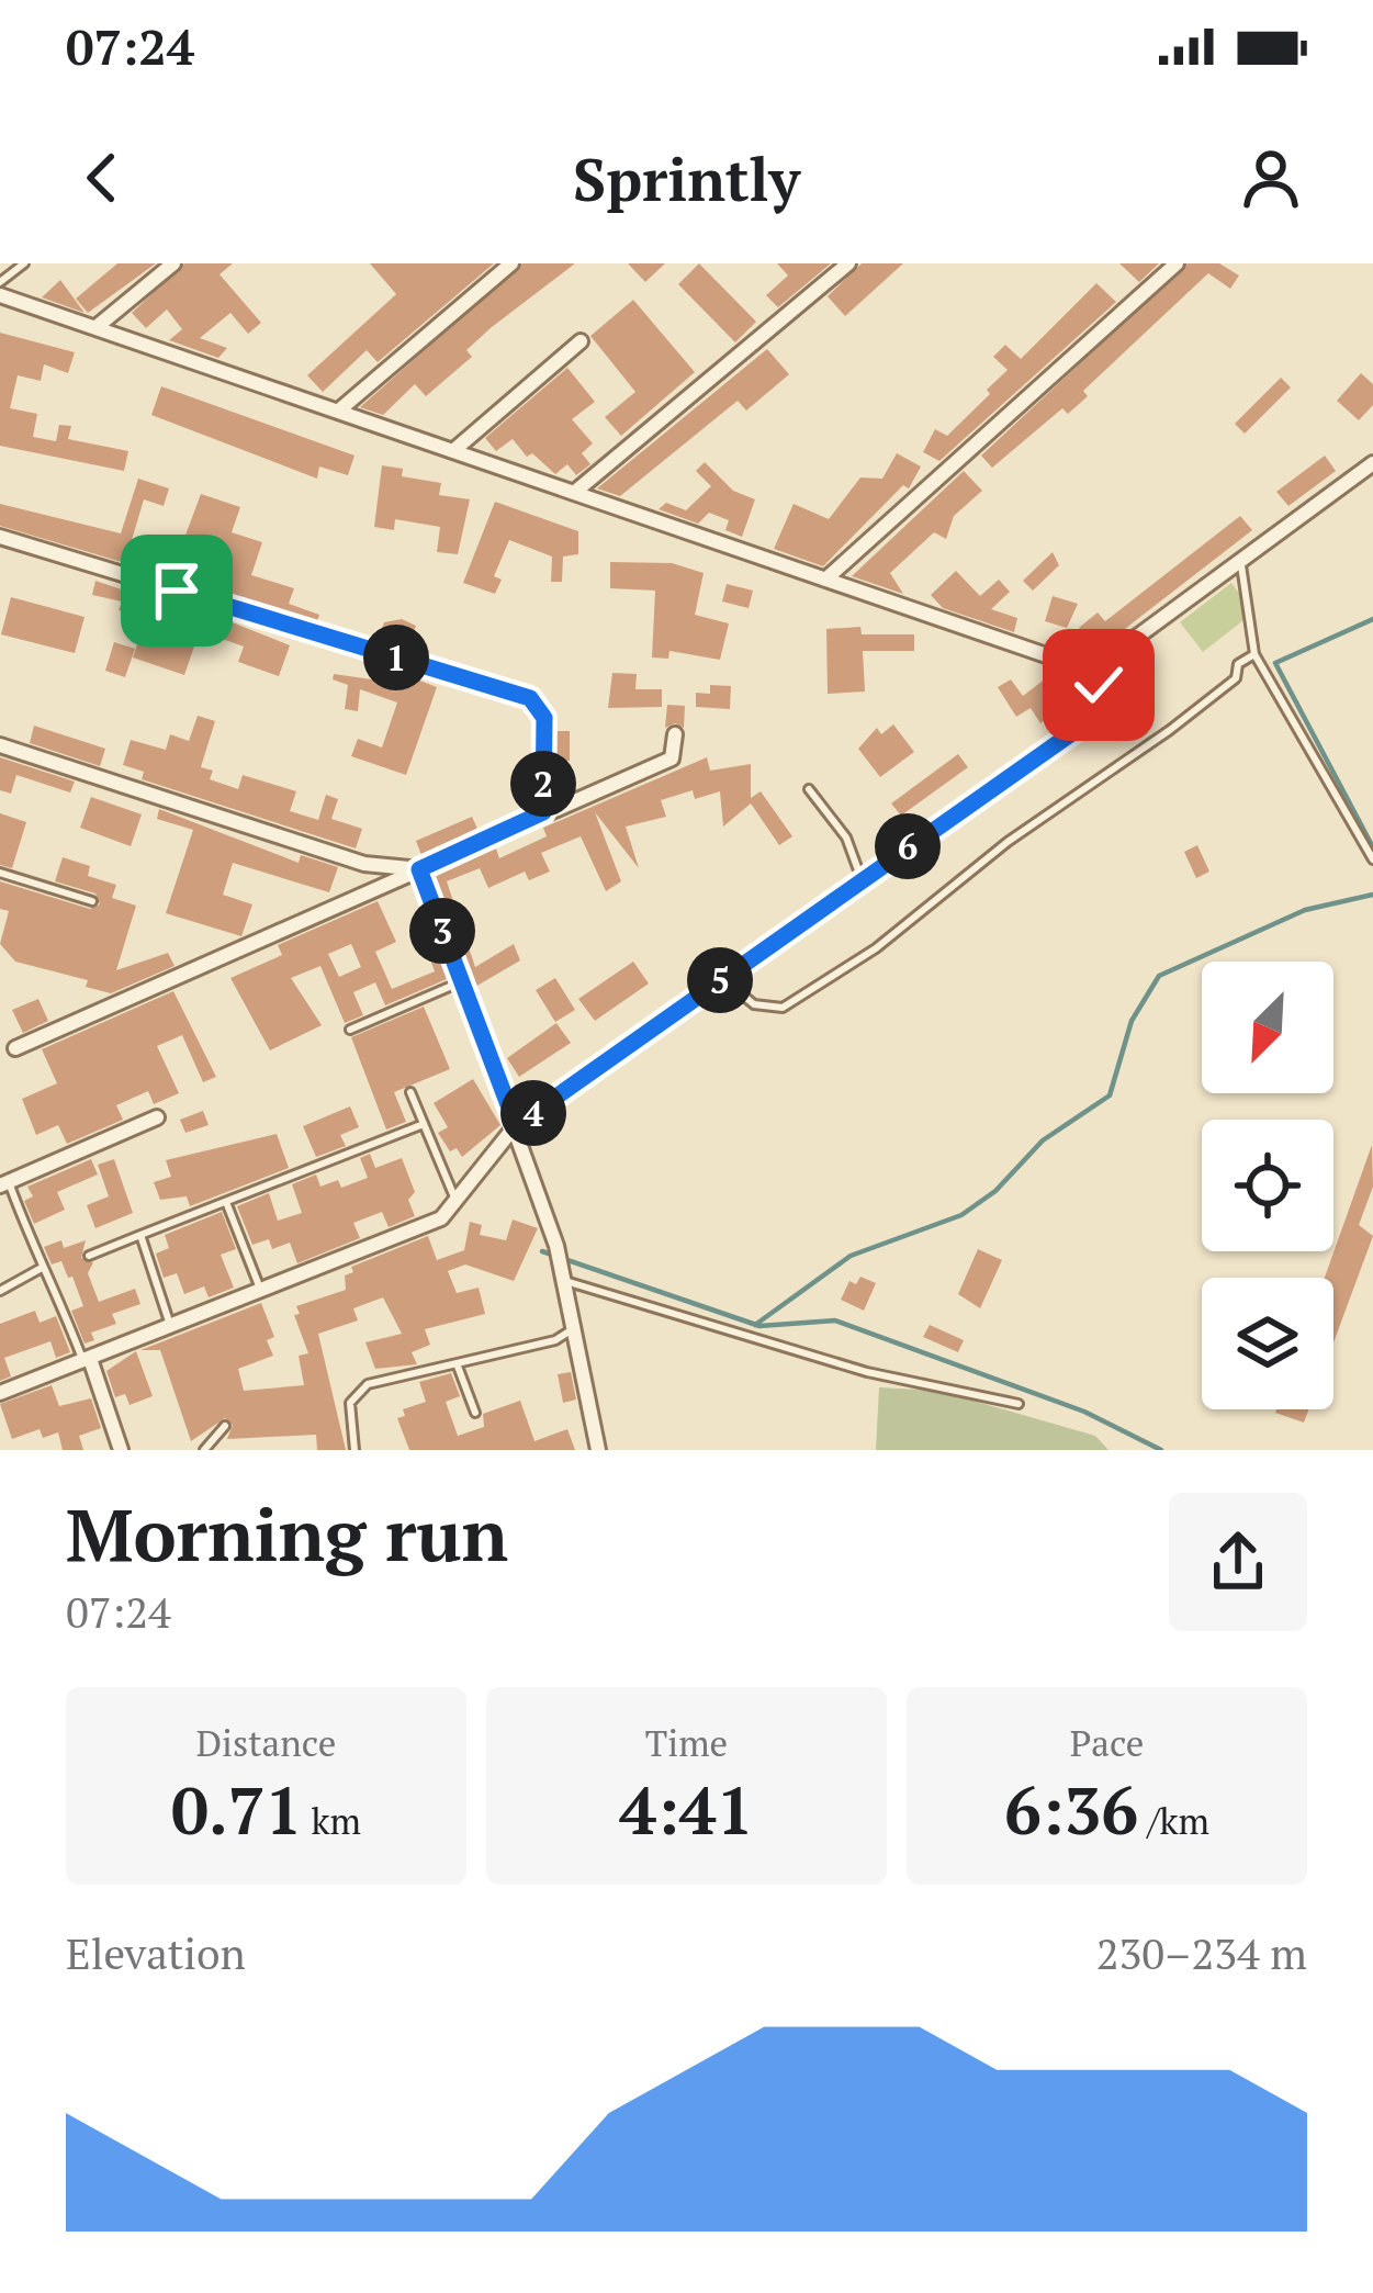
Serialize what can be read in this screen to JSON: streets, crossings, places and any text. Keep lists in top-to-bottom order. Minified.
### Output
{"north":"bottom left","page":{"status":"07:24","header":"Sprintly","pins":["1","2","6","3","5","4"],"heading":["Morning run","07:24"],"stats":[["Distance","0.71 km"],["Time","4:41"],["Pace","6:36 /km"]],"chart":["Elevation","230–234 m"]}}
